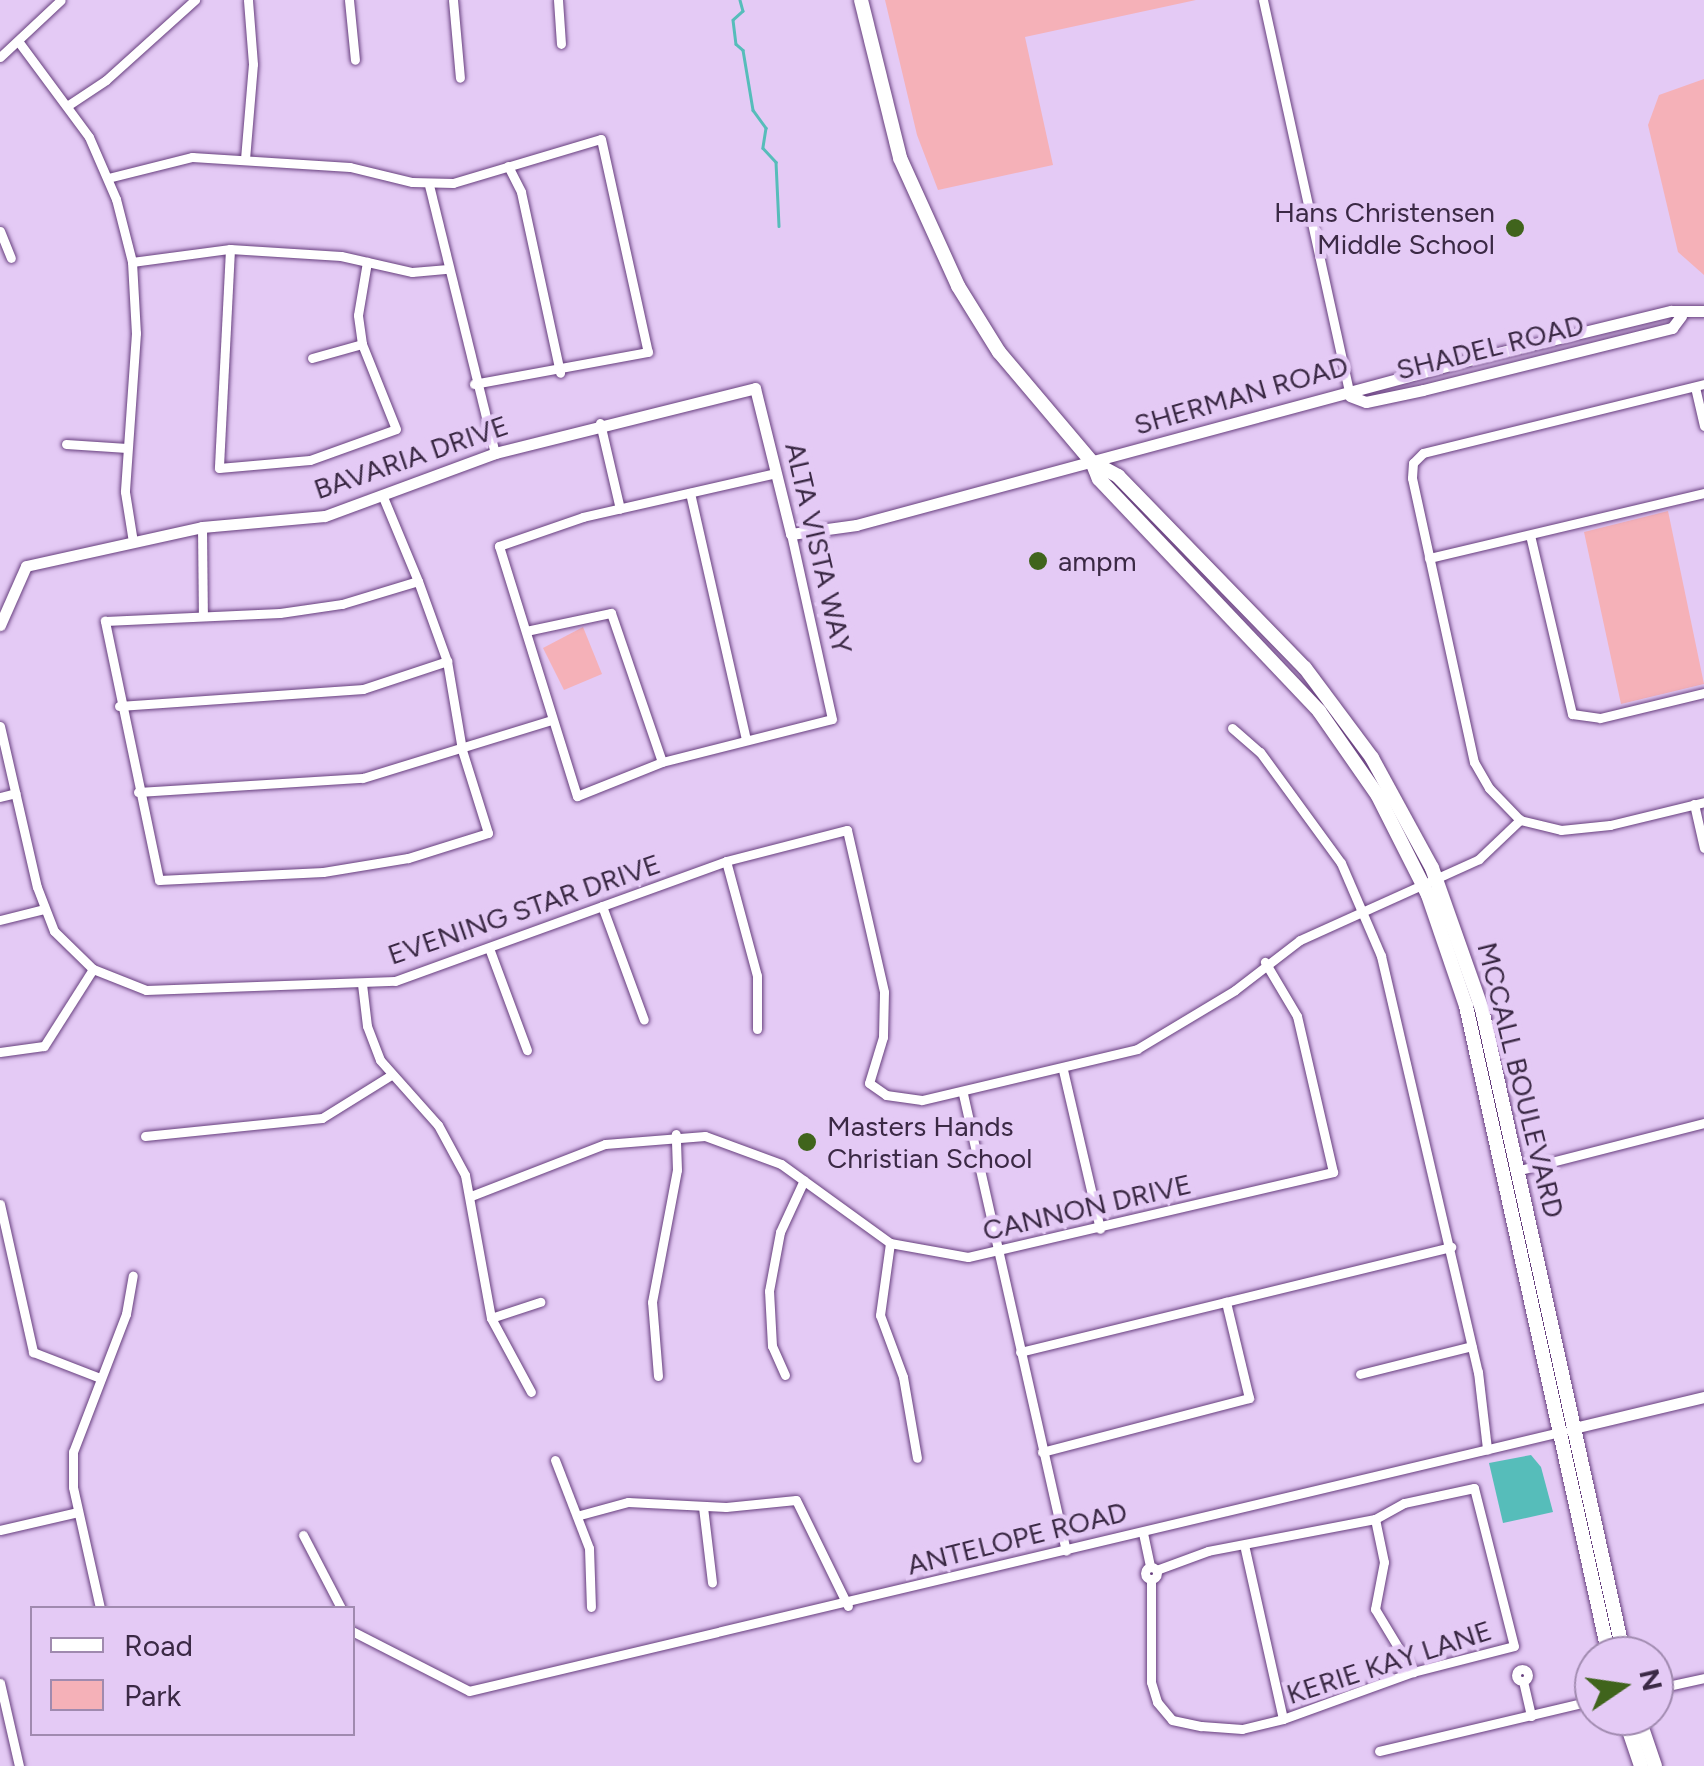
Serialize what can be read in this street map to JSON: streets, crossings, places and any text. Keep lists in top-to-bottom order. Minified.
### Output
{"streets":{"main road":["MCCALL BOULEVARD"],"street":["SHERMAN ROAD","BAVARIA DRIVE","ALTA VISTA WAY","EVENING STAR DRIVE","CANNON DRIVE","ANTELOPE ROAD","KERIE KAY LANE"]},"crossings":[["SHERMAN ROAD","ALTA VISTA WAY"],["SHERMAN ROAD","MCCALL BOULEVARD"],["BAVARIA DRIVE","ALTA VISTA WAY"],["MCCALL BOULEVARD","ANTELOPE ROAD"],["ANTELOPE ROAD","KERIE KAY LANE"]],"places":["Hans Christensen Middle School","ampm","Masters Hands Christian School"],"legend":["Road","Park"],"north":"right"}
